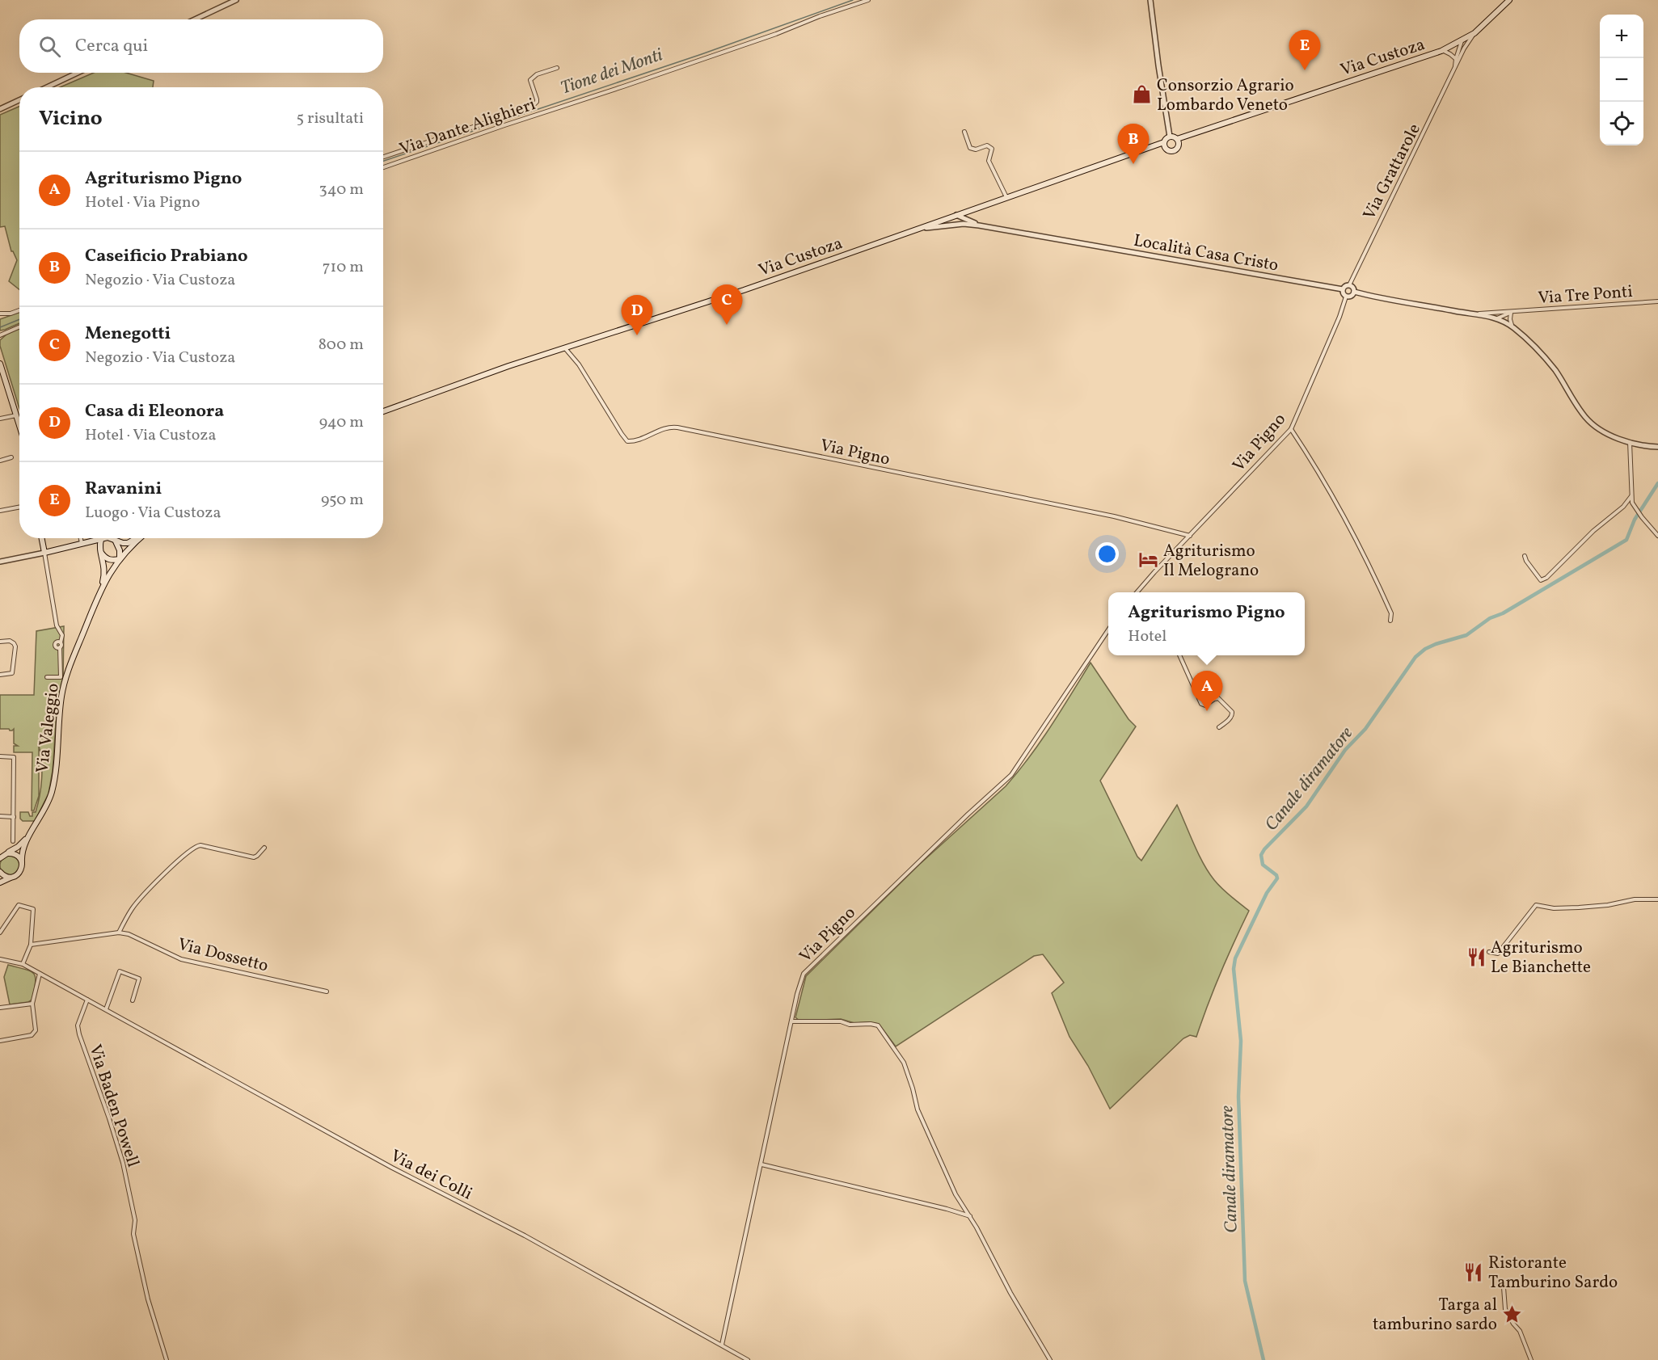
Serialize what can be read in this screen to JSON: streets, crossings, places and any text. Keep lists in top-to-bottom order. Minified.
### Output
{"streets":{"main road":["Via Custoza","Via Valeggio"],"street":["Via Dante Alighieri","Via Grattarole","Località Casa Cristo","Via Tre Ponti","Via Pigno","Via Dossetto","Via Baden Powell","Via dei Colli"]},"crossings":[["Via Custoza","Via Grattarole"],["Via Custoza","Via Pigno"],["Via Grattarole","Località Casa Cristo"],["Via Grattarole","Via Pigno"],["Località Casa Cristo","Via Pigno"],["Via Pigno","Via dei Colli"],["Via Baden Powell","Via dei Colli"]],"water":["Tione dei Monti","Canale diramatore"],"places":{"shop":["Consorzio Agrario Lombardo Veneto"],"hotel":["Agriturismo Il Melograno"],"restaurant":["Agriturismo Le Bianchette","Ristorante Tamburino Sardo"],"place":["Targa al tamburino sardo"]},"page":{"map_buttons":["+","−"],"search":"Cerca qui","pins":["E","B","C","D","A"],"heading":["Vicino","5 risultati"],"list":[{"mark":"A","name":"Agriturismo Pigno","note":"Hotel · Via Pigno","value":"340 m"},{"mark":"B","name":"Caseificio Prabiano","note":"Negozio · Via Custoza","value":"710 m"},{"mark":"C","name":"Menegotti","note":"Negozio · Via Custoza","value":"800 m"},{"mark":"D","name":"Casa di Eleonora","note":"Hotel · Via Custoza","value":"940 m"},{"mark":"E","name":"Ravanini","note":"Luogo · Via Custoza","value":"950 m"}],"popup":["Agriturismo Pigno","Hotel"]}}
